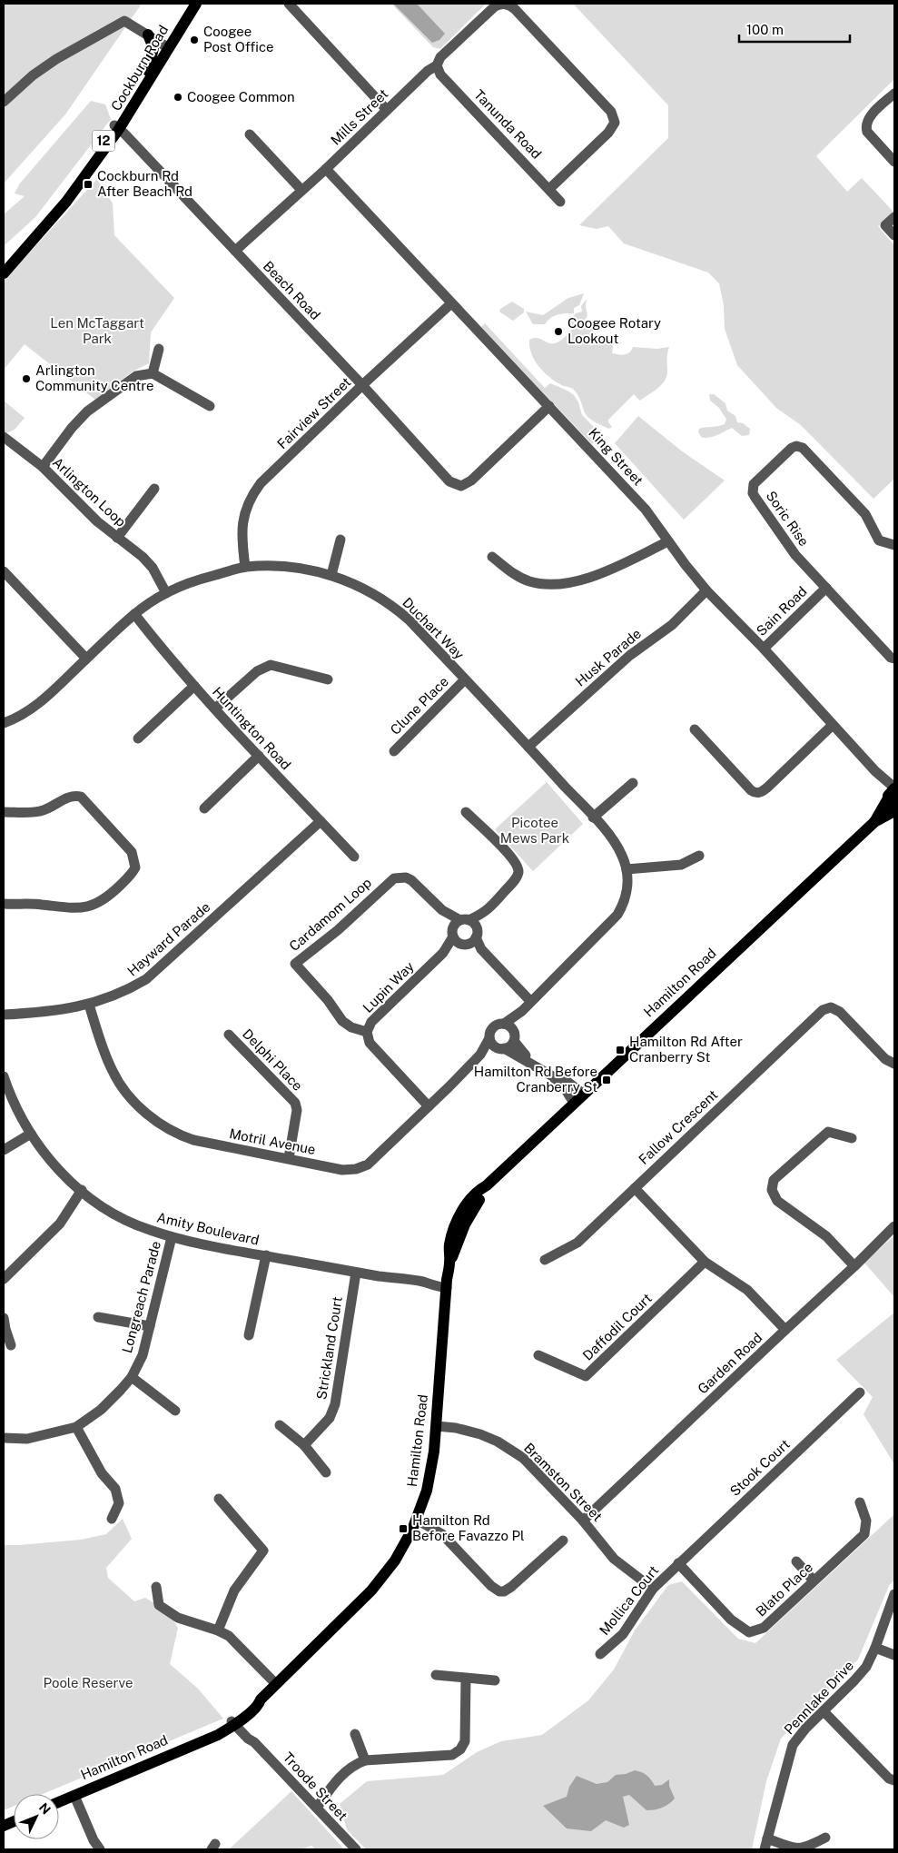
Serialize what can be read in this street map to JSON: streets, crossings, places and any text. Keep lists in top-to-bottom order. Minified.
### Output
{"streets":{"main road":["Cockburn Road","12","Hamilton Road"],"street":["Mills Street","Tanunda Road","Beach Road","Fairview Street","King Street","Arlington Loop","Soric Rise","Sain Road","Duchart Way","Husk Parade","Clune Place","Huntington Road","Cardamom Loop","Hayward Parade","Lupin Way","Delphi Place","Fallow Crescent","Motril Avenue","Amity Boulevard","Longreach Parade","Daffodil Court","Strickland Court","Garden Road","Stook Court","Bramston Street","Blato Place","Mollica Court","Pennlake Drive","Troode Street"]},"crossings":[["Cockburn Road","Beach Road"],["Mills Street","Tanunda Road"],["Mills Street","Beach Road"],["Mills Street","King Street"],["Beach Road","Fairview Street"],["Beach Road","King Street"],["Fairview Street","King Street"],["Fairview Street","Duchart Way"],["King Street","Sain Road"],["King Street","Husk Parade"],["King Street","Hamilton Road"],["Arlington Loop","Duchart Way"],["Soric Rise","Sain Road"],["Duchart Way","Husk Parade"],["Duchart Way","Clune Place"],["Duchart Way","Huntington Road"],["Duchart Way","Motril Avenue"],["Huntington Road","Hayward Parade"],["Cardamom Loop","Lupin Way"],["Hayward Parade","Motril Avenue"],["Hamilton Road","Amity Boulevard"],["Hamilton Road","Bramston Street"],["Hamilton Road","Troode Street"],["Lupin Way","Motril Avenue"],["Delphi Place","Motril Avenue"],["Amity Boulevard","Longreach Parade"],["Amity Boulevard","Strickland Court"],["Garden Road","Bramston Street"],["Stook Court","Blato Place"],["Stook Court","Mollica Court"],["Bramston Street","Mollica Court"],["Blato Place","Mollica Court"]],"parks":["Len McTaggart Park","Picotee Mews Park","Poole Reserve"],"places":{"other":["Coogee Post Office","Coogee Common","Coogee Rotary Lookout","Arlington Community Centre"],"transit":["Cockburn Rd After Beach Rd","Hamilton Rd After Cranberry St","Hamilton Rd Before Cranberry St","Hamilton Rd Before Favazzo Pl"]},"scale_bar":"100 m","north":"top right"}
